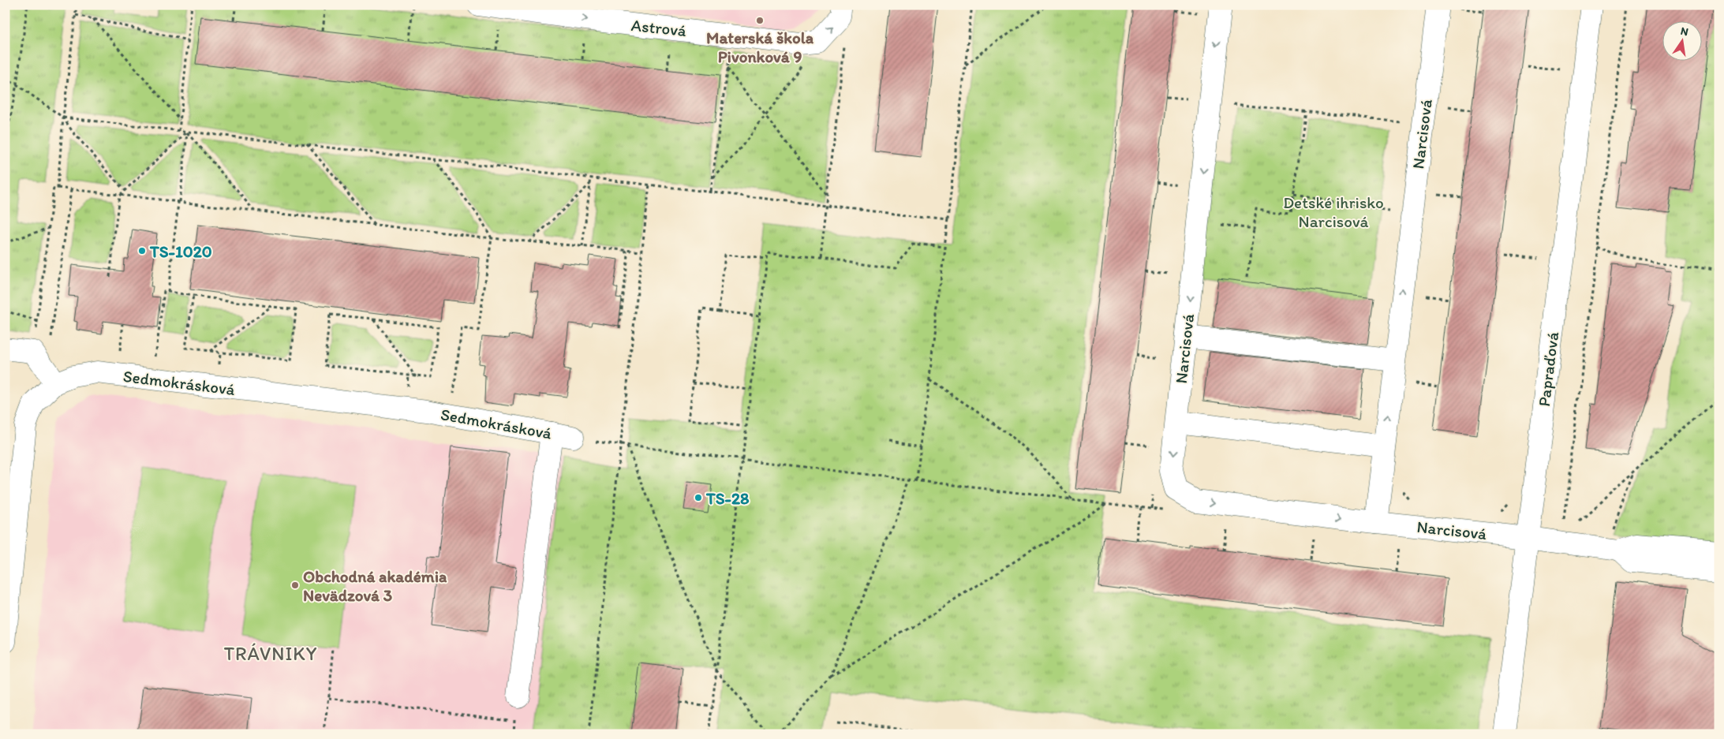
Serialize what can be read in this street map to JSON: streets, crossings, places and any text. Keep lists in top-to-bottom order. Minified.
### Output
{"streets":{"street":["Astrová","Narcisová","Papraďová","Sedmokrásková"]},"crossings":[["Narcisová","Papraďová"]],"one_way":["Astrová"],"districts":["TRÁVNIKY"],"parks":["Detské ihrisko Narcisová"],"places":["Materská škola Pivonková 9","TS-1020","TS-28","Obchodná akadémia Nevädzová 3"],"north":"top"}
